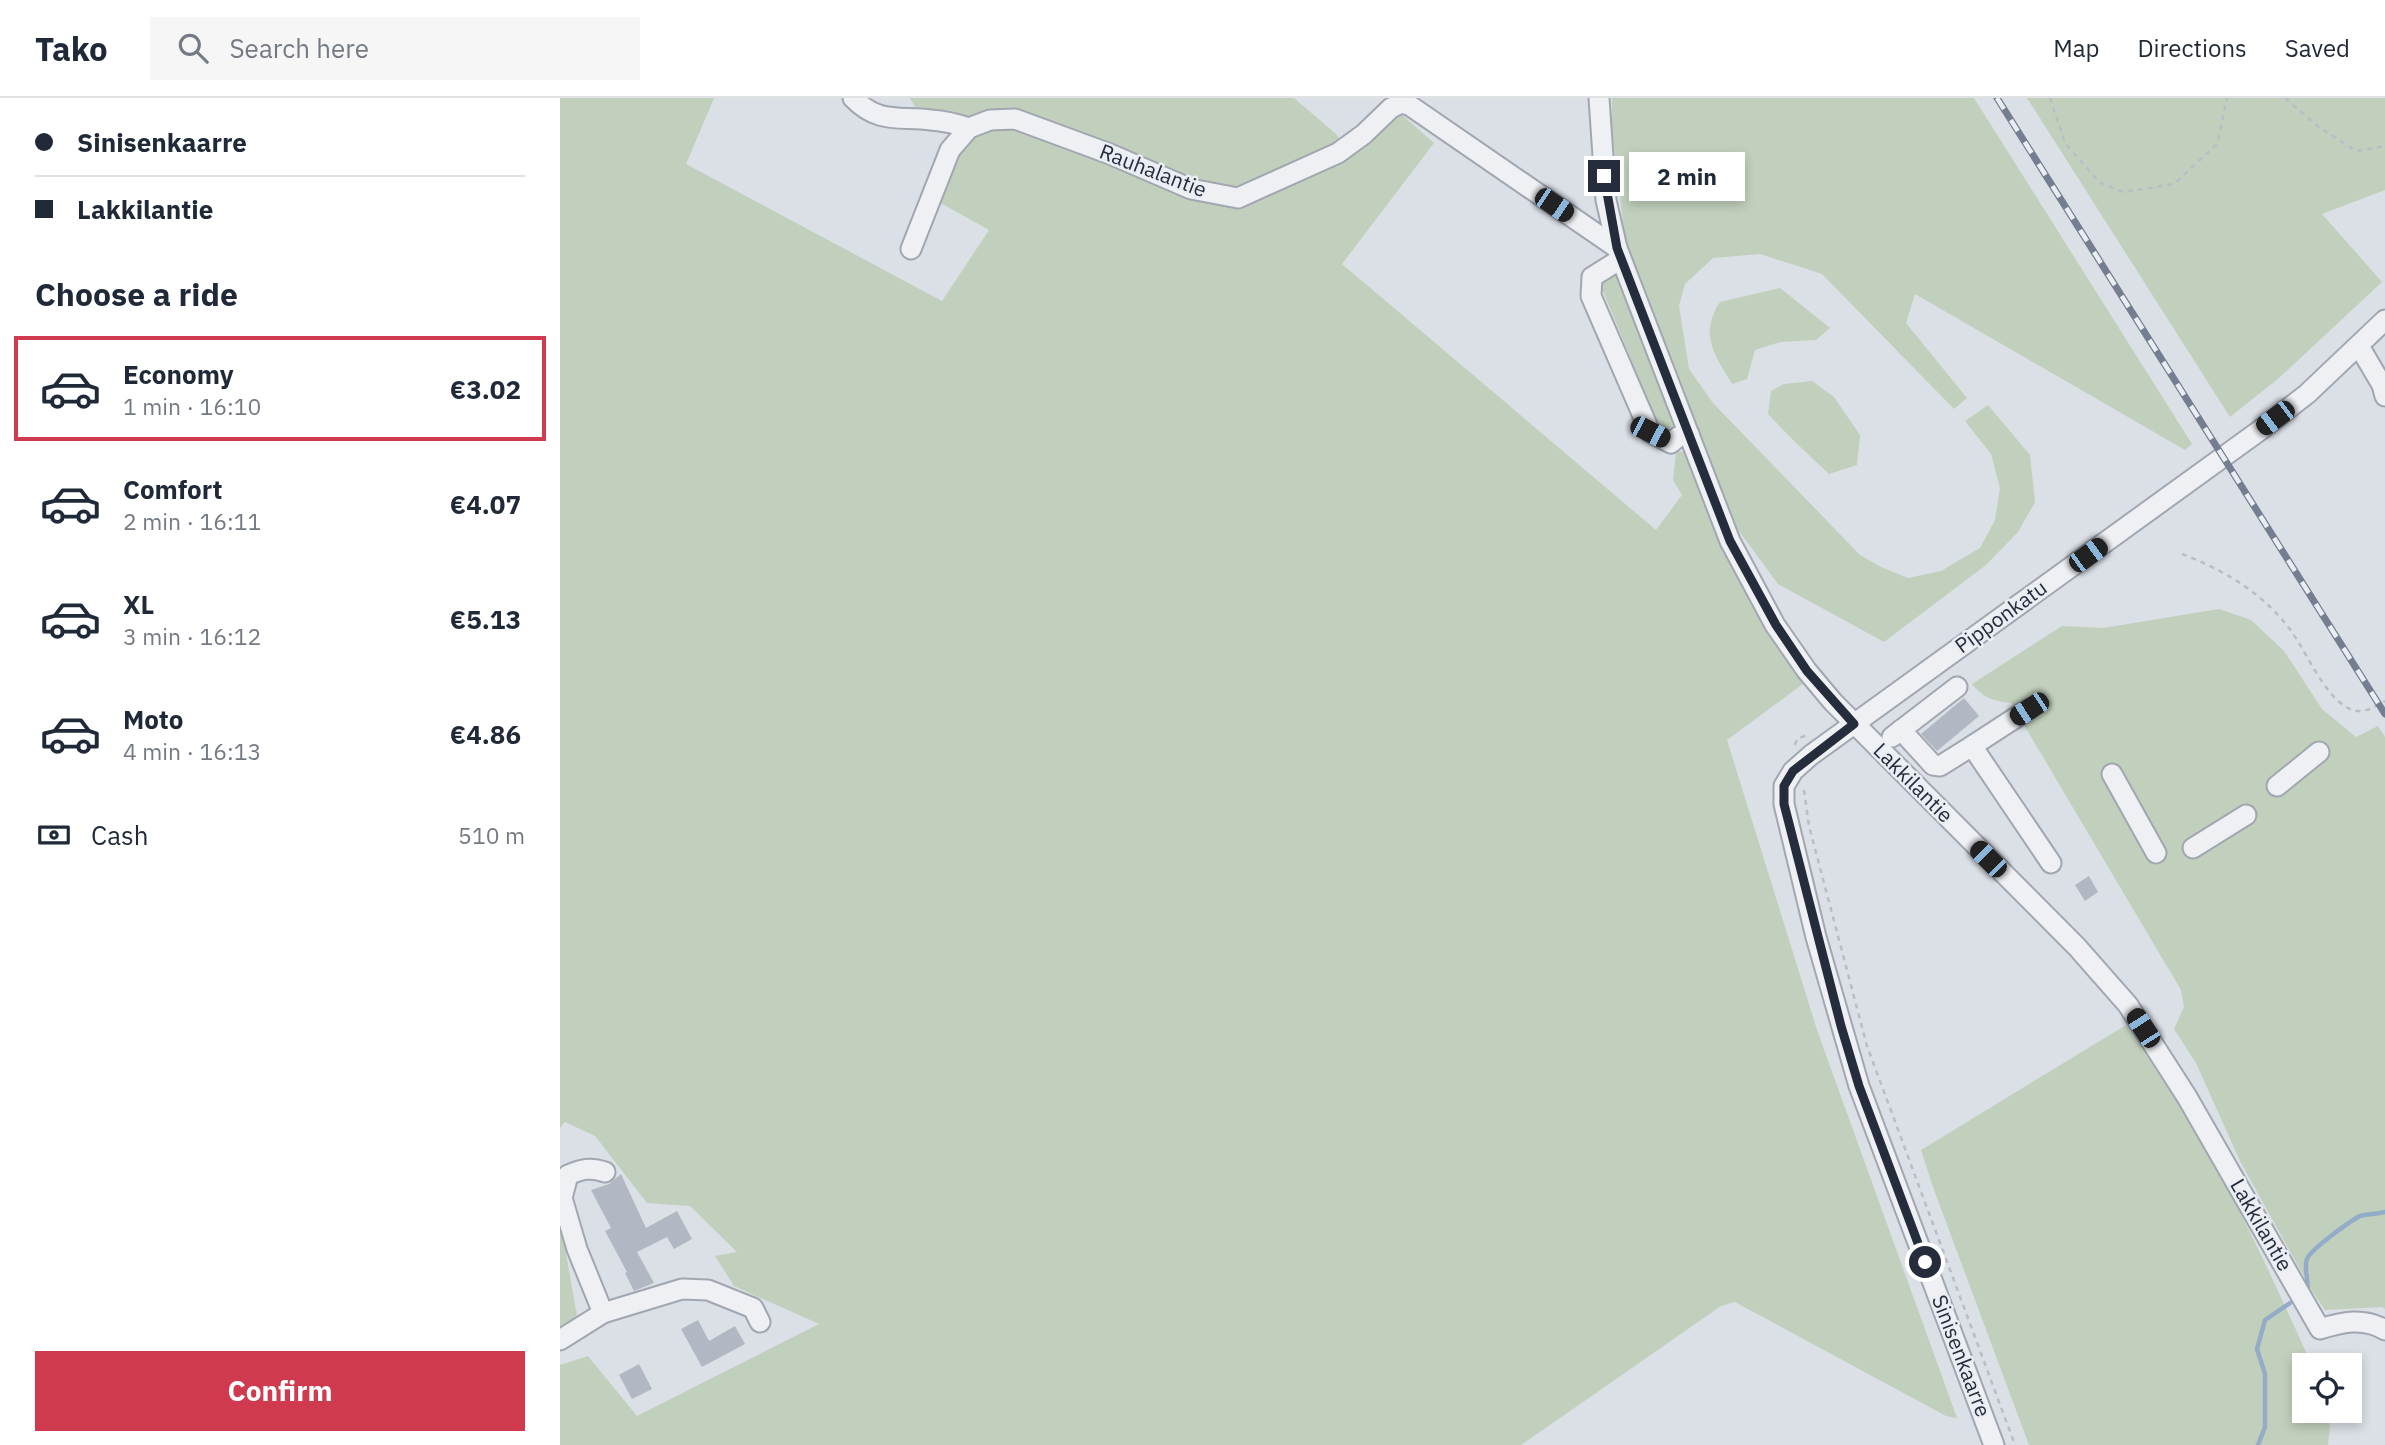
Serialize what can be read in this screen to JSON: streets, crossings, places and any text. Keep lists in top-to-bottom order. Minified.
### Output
{"streets":{"street":["Rauhalantie","Pipponkatu","Lakkilantie","Sinisenkaarre"]},"crossings":[["Rauhalantie","Lakkilantie"],["Pipponkatu","Lakkilantie"],["Pipponkatu","Sinisenkaarre"]],"page":{"header":"Tako","search":"Search here","nav":["Map","Directions","Saved"],"banner":["Sinisenkaarre","Lakkilantie"],"bubble":"2 min","heading":"Choose a ride","list":[{"name":"Economy","note":"1 min · 16:10","value":"€3.02"},{"name":"Comfort","note":"2 min · 16:11","value":"€4.07"},{"name":"XL","note":"3 min · 16:12","value":"€5.13"},{"name":"Moto","note":"4 min · 16:13","value":"€4.86"}],"pay":["Cash","510 m"],"buttons":"Confirm"}}
